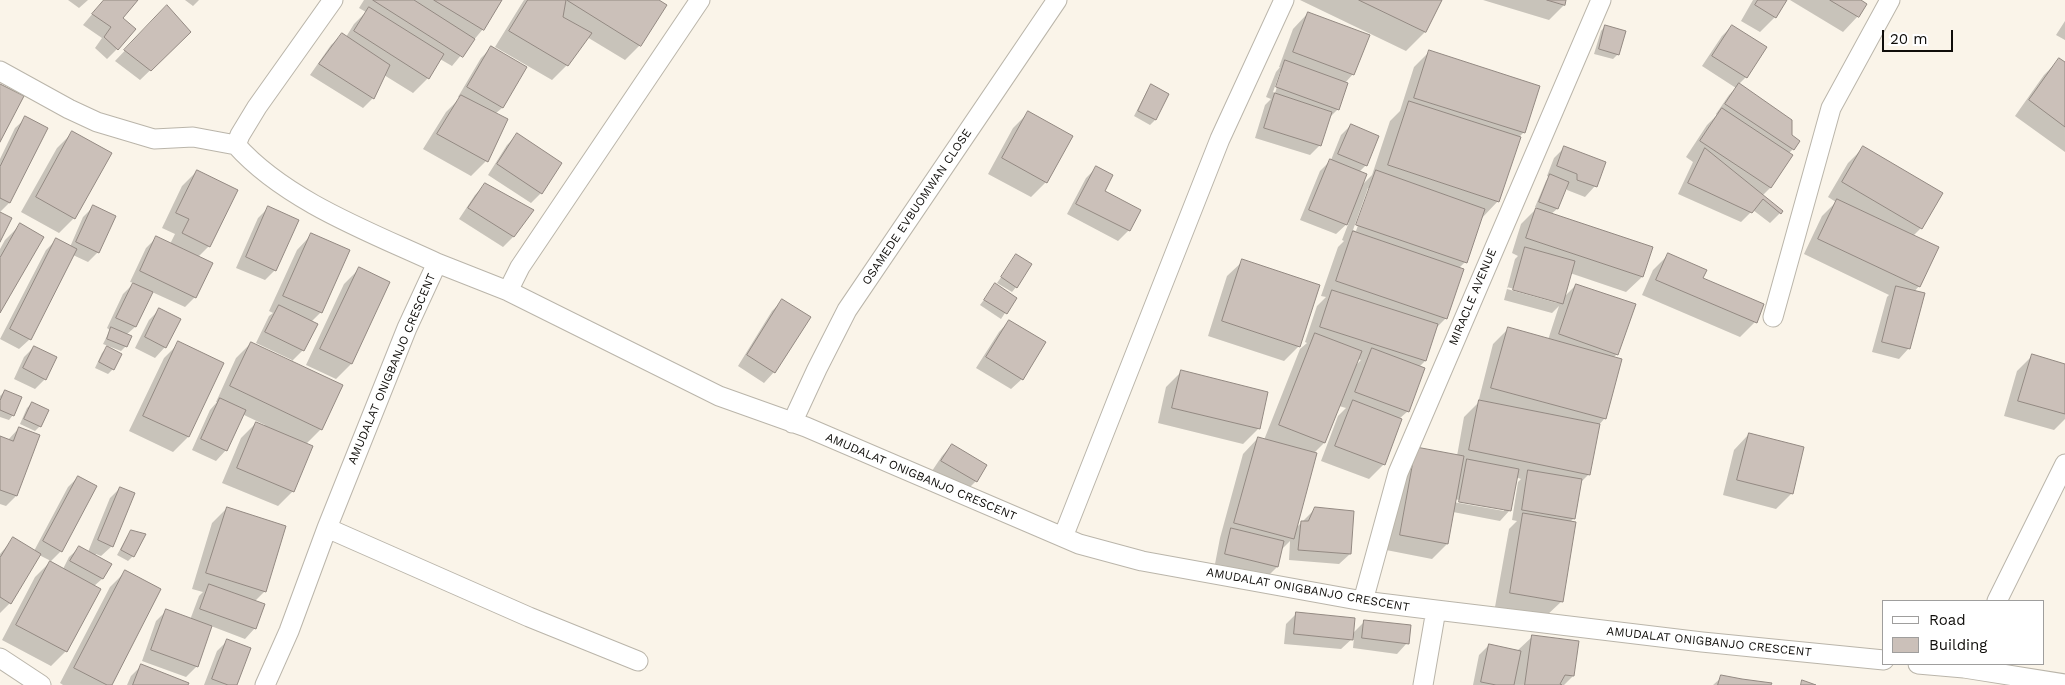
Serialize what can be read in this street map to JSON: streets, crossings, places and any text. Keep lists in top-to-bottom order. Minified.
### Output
{"streets":{"street":["OSAMEDE EVBUOMWAN CLOSE","MIRACLE AVENUE","AMUDALAT ONIGBANJO CRESCENT"]},"crossings":[["OSAMEDE EVBUOMWAN CLOSE","AMUDALAT ONIGBANJO CRESCENT"],["MIRACLE AVENUE","AMUDALAT ONIGBANJO CRESCENT"]],"legend":["Road","Building"],"scale_bar":"20 m"}
